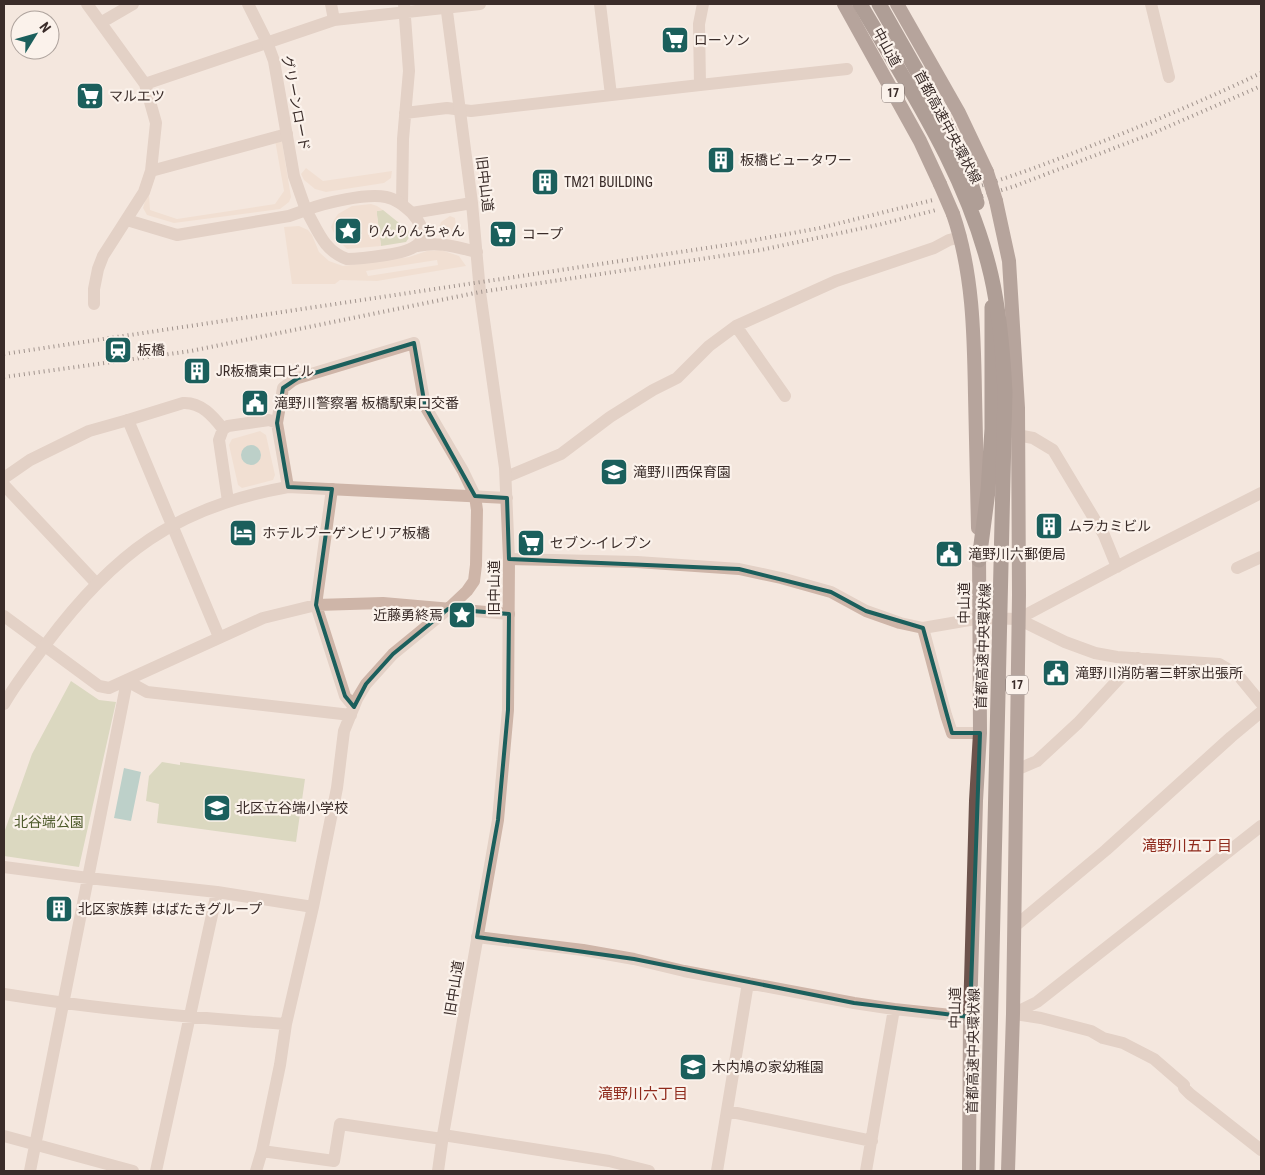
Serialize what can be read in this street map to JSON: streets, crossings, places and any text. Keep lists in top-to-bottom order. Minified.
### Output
{"streets":{"highway":["中山道","17","首都高速中央環状線"],"street":["グリーンロード","旧中山道"]},"crossings":[["グリーンロード","旧中山道"]],"districts":["滝野川五丁目","滝野川六丁目"],"parks":["北谷端公園"],"places":{"supermarket":["ローソン","マルエツ","コープ","セブン-イレブン"],"building":["板橋ビュータワー","TM21 BUILDING","JR板橋東口ビル","ムラカミビル","北区家族葬 はばたきグループ"],"place":["りんりんちゃん","近藤勇終焉"],"station":["板橋"],"public building":["滝野川警察署 板橋駅東口交番","滝野川六郵便局","滝野川消防署三軒家出張所"],"school or university":["滝野川西保育園","北区立谷端小学校","木内鳩の家幼稚園"],"hotel":["ホテルブーゲンビリア板橋"]},"north":"top right"}
